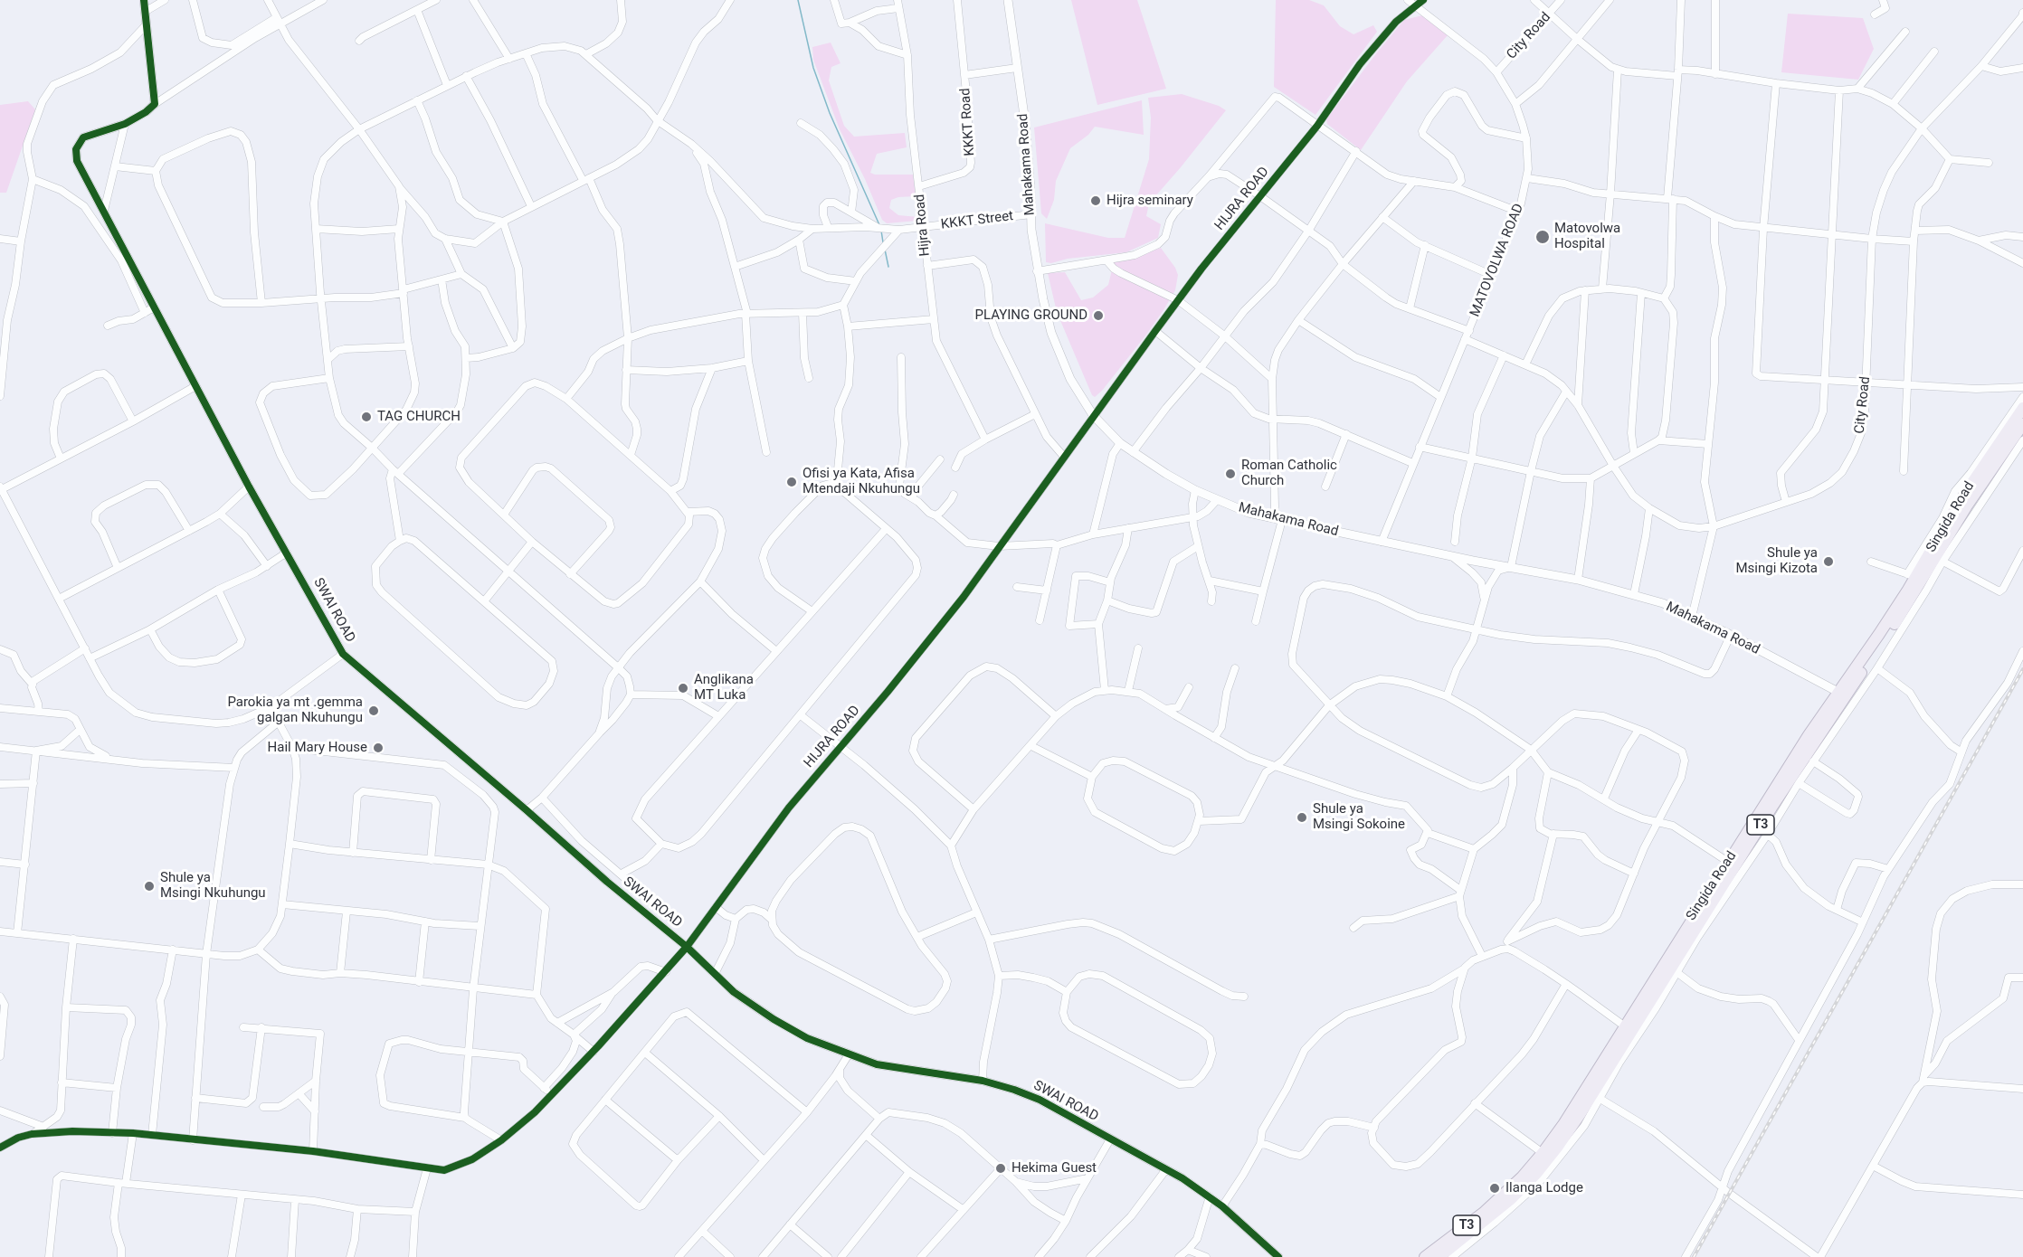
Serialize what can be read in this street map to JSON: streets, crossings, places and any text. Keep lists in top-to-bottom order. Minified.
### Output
{"streets":{"highway":["Singida Road","T3"],"street":["City Road","KKKT Road","Mahakama Road","HIJRA ROAD","KKKT Street","Hijra Road","MATOVOLWA ROAD","SWAI ROAD"]},"crossings":[["City Road","MATOVOLWA ROAD"],["KKKT Road","Mahakama Road"],["KKKT Road","Hijra Road"],["Mahakama Road","HIJRA ROAD"],["Mahakama Road","KKKT Street"],["Mahakama Road","MATOVOLWA ROAD"],["Mahakama Road","Singida Road"],["HIJRA ROAD","MATOVOLWA ROAD"],["HIJRA ROAD","SWAI ROAD"],["KKKT Street","Hijra Road"]],"places":["Hijra seminary","Matovolwa Hospital","PLAYING GROUND","TAG CHURCH","Roman Catholic Church","Ofisi ya Kata, Afisa Mtendaji Nkuhungu","Shule ya Msingi Kizota","Anglikana MT Luka","Parokia ya mt .gemma galgan Nkuhungu","Hail Mary House","Shule ya Msingi Sokoine","Shule ya Msingi Nkuhungu","Hekima Guest","Ilanga Lodge"]}
